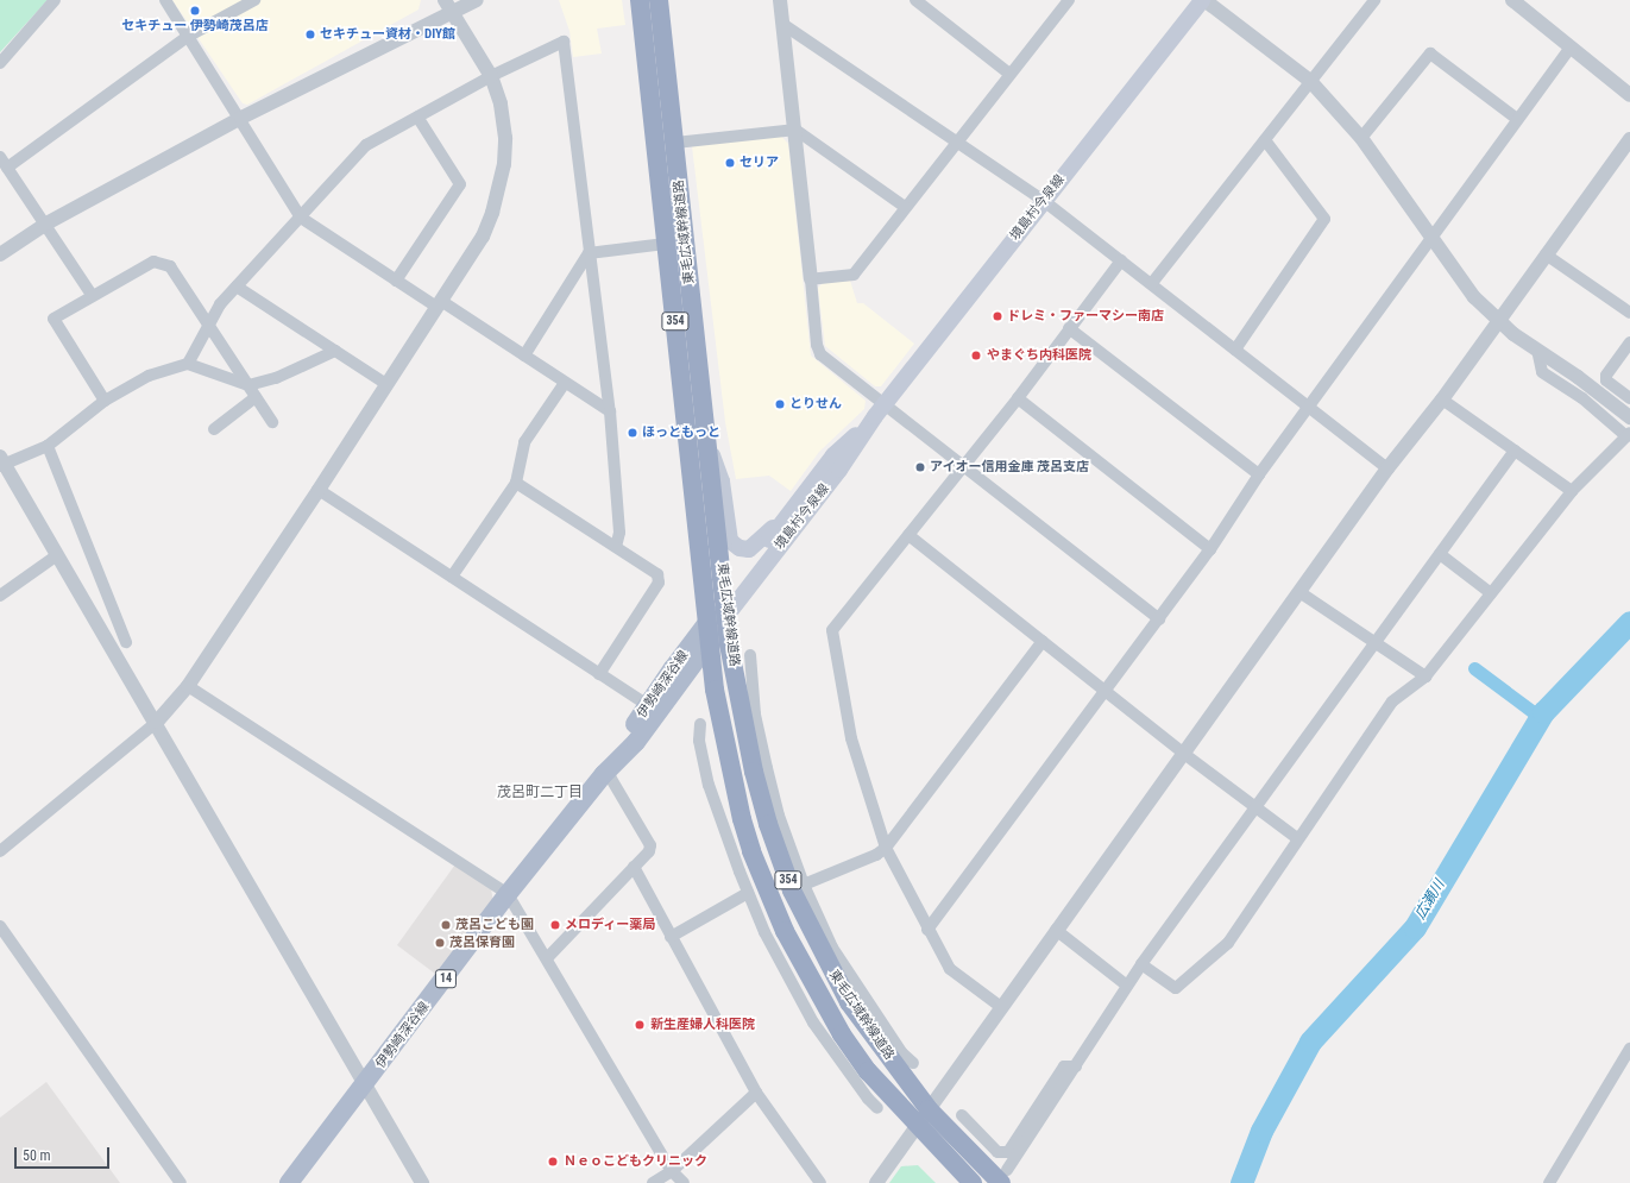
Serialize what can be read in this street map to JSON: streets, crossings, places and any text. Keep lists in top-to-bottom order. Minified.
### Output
{"streets":{"highway":["東毛広域幹線道路","354"],"main road":["境島村今泉線","伊勢崎深谷線","14"]},"crossings":[["境島村今泉線","東毛広域幹線道路"],["境島村今泉線","伊勢崎深谷線"],["東毛広域幹線道路","伊勢崎深谷線"]],"districts":["茂呂町二丁目"],"water":["広瀬川"],"places":["セキチュー 伊勢崎茂呂店","セキチュー資材・DIY館","セリア","ドレミ・ファーマシー南店","やまぐち内科医院","とりせん","ほっともっと","アイオー信用金庫 茂呂支店","茂呂こども園","メロディー薬局","茂呂保育園","新生産婦人科医院","Ｎｅｏこどもクリニック"],"scale_bar":"50 m"}
